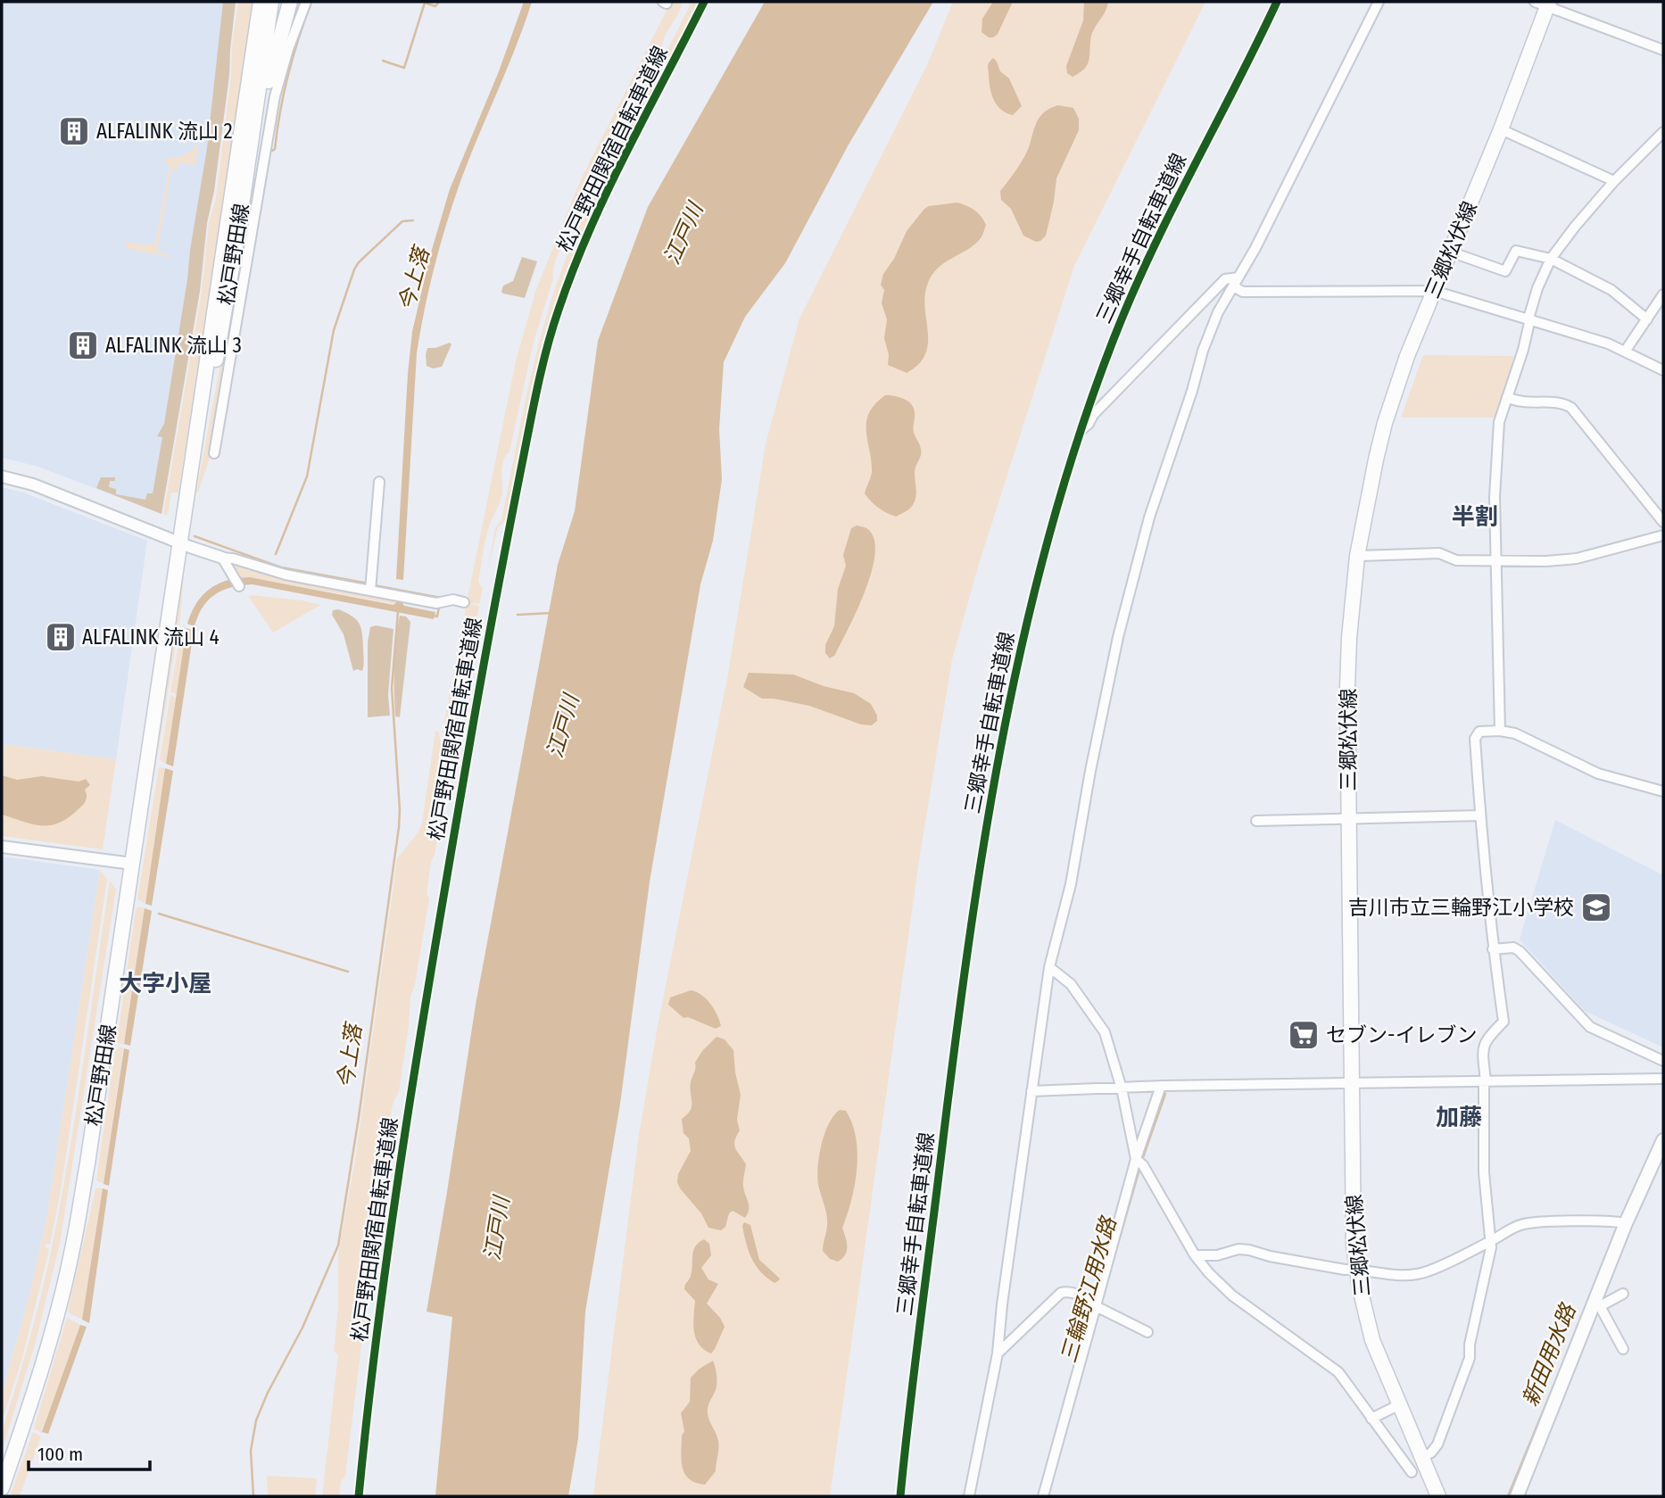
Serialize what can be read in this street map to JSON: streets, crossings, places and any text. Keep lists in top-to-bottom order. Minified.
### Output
{"streets":{"main road":["三郷松伏線","松戸野田線"],"cycle path":["松戸野田関宿自転車道線","三郷幸手自転車道線"]},"districts":["半割","大字小屋","加藤"],"water":["江戸川","今上落","三輪野江用水路","新田用水路"],"places":{"building":["ALFALINK 流山 2","ALFALINK 流山 3","ALFALINK 流山 4"],"school or university":["吉川市立三輪野江小学校"],"supermarket":["セブン-イレブン"]},"scale_bar":"100 m"}
